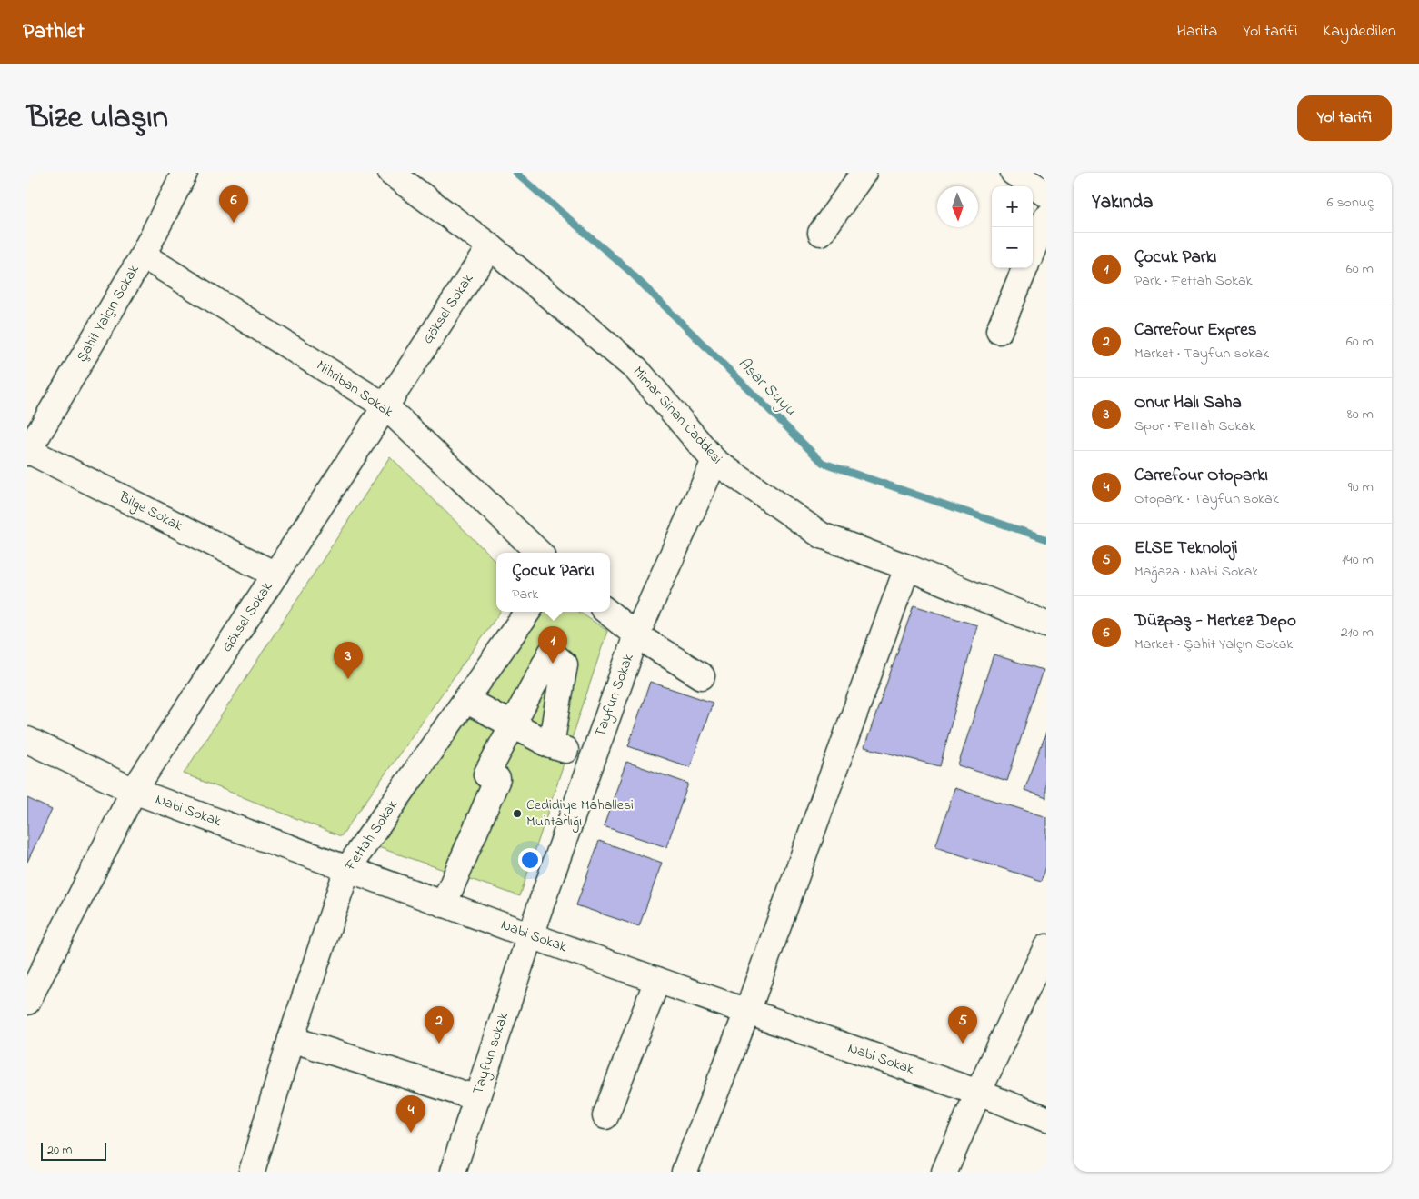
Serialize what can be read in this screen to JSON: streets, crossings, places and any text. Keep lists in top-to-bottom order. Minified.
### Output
{"streets":{"street":["Göksel Sokak","Şahit Yalçın Sokak","Mihriban Sokak","Mimar Sinan Caddesi","Bilge Sokak","Tayfun Sokak","Nabi Sokak","Fettah Sokak","Tayfun sokak"]},"crossings":[["Göksel Sokak","Mihriban Sokak"],["Göksel Sokak","Mimar Sinan Caddesi"],["Göksel Sokak","Bilge Sokak"],["Göksel Sokak","Nabi Sokak"],["Şahit Yalçın Sokak","Mihriban Sokak"],["Şahit Yalçın Sokak","Bilge Sokak"],["Mimar Sinan Caddesi","Tayfun Sokak"],["Tayfun Sokak","Nabi Sokak"],["Tayfun Sokak","Tayfun sokak"],["Nabi Sokak","Fettah Sokak"],["Nabi Sokak","Tayfun sokak"]],"water":["Asar Suyu"],"places":["Cedidiye Mahallesi Muhtarlığı"],"scale_bar":"20 m","north":"bottom","page":{"header":"Pathlet","nav":["Harita","Yol tarifi","Kaydedilen"],"title":"Bize ulaşın","buttons":"Yol tarifi","heading":["Yakında","6 sonuç"],"pins":["6","1","3","2","5","4"],"map_buttons":["+","−"],"list":[{"mark":"1","name":"Çocuk Parkı","note":"Park · Fettah Sokak","value":"60 m"},{"mark":"2","name":"Carrefour Expres","note":"Market · Tayfun sokak","value":"60 m"},{"mark":"3","name":"Onur Halı Saha","note":"Spor · Fettah Sokak","value":"80 m"},{"mark":"4","name":"Carrefour Otoparkı","note":"Otopark · Tayfun sokak","value":"90 m"},{"mark":"5","name":"ELSE Teknoloji","note":"Mağaza · Nabi Sokak","value":"140 m"},{"mark":"6","name":"Düzpaş - Merkez Depo","note":"Market · Şahit Yalçın Sokak","value":"210 m"}],"popup":["Çocuk Parkı","Park"],"scale":"20 m"}}
